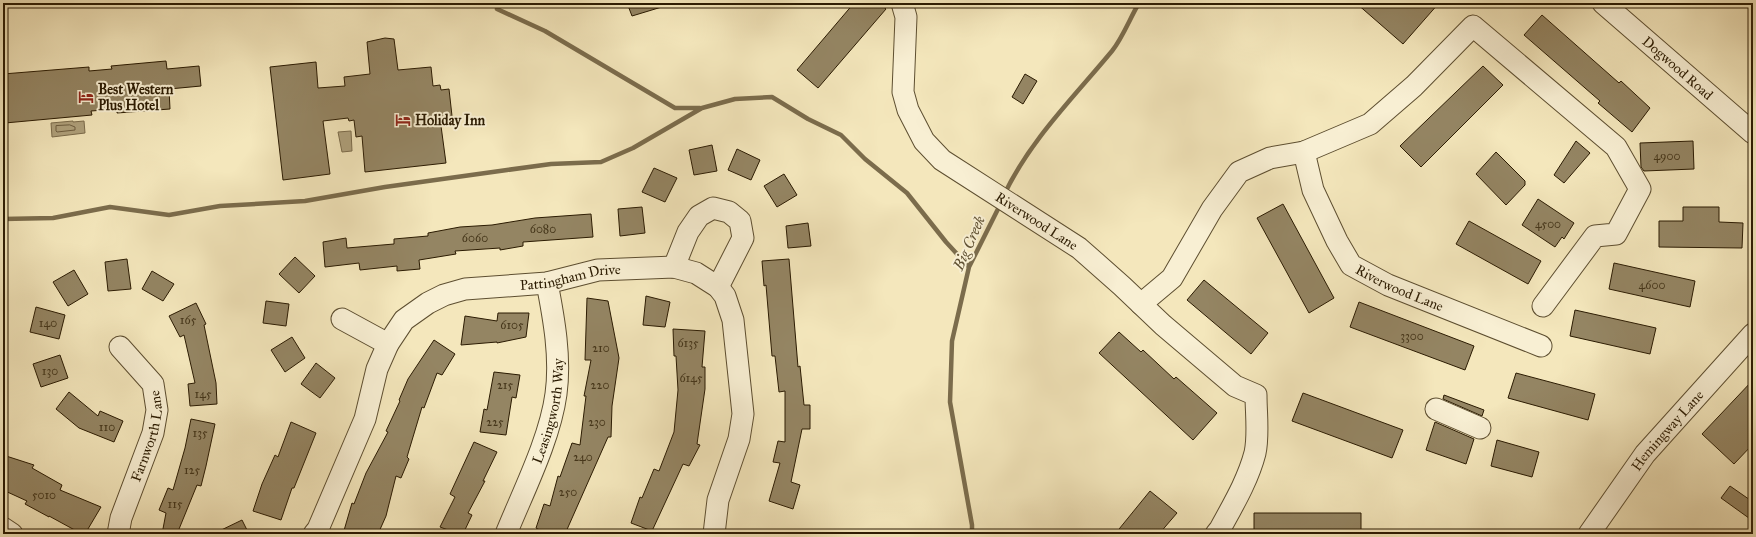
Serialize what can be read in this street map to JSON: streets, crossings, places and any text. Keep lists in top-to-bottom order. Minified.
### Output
{"streets":{"street":["Dogwood Road","Riverwood Lane","Pattingham Drive","Leasingworth Way","Hemingway Lane","Farnworth Lane"]},"crossings":[["Pattingham Drive","Leasingworth Way"]],"water":["Big Creek"],"places":{"hotel":["Best Western Plus Hotel","Holiday Inn"]},"house_numbers":["4900","4500","6080","6060","4600","165","140","6105","3300","6135","210","130","6145","215","220","145","225","230","110","135","240","125","250","5010","115"]}
